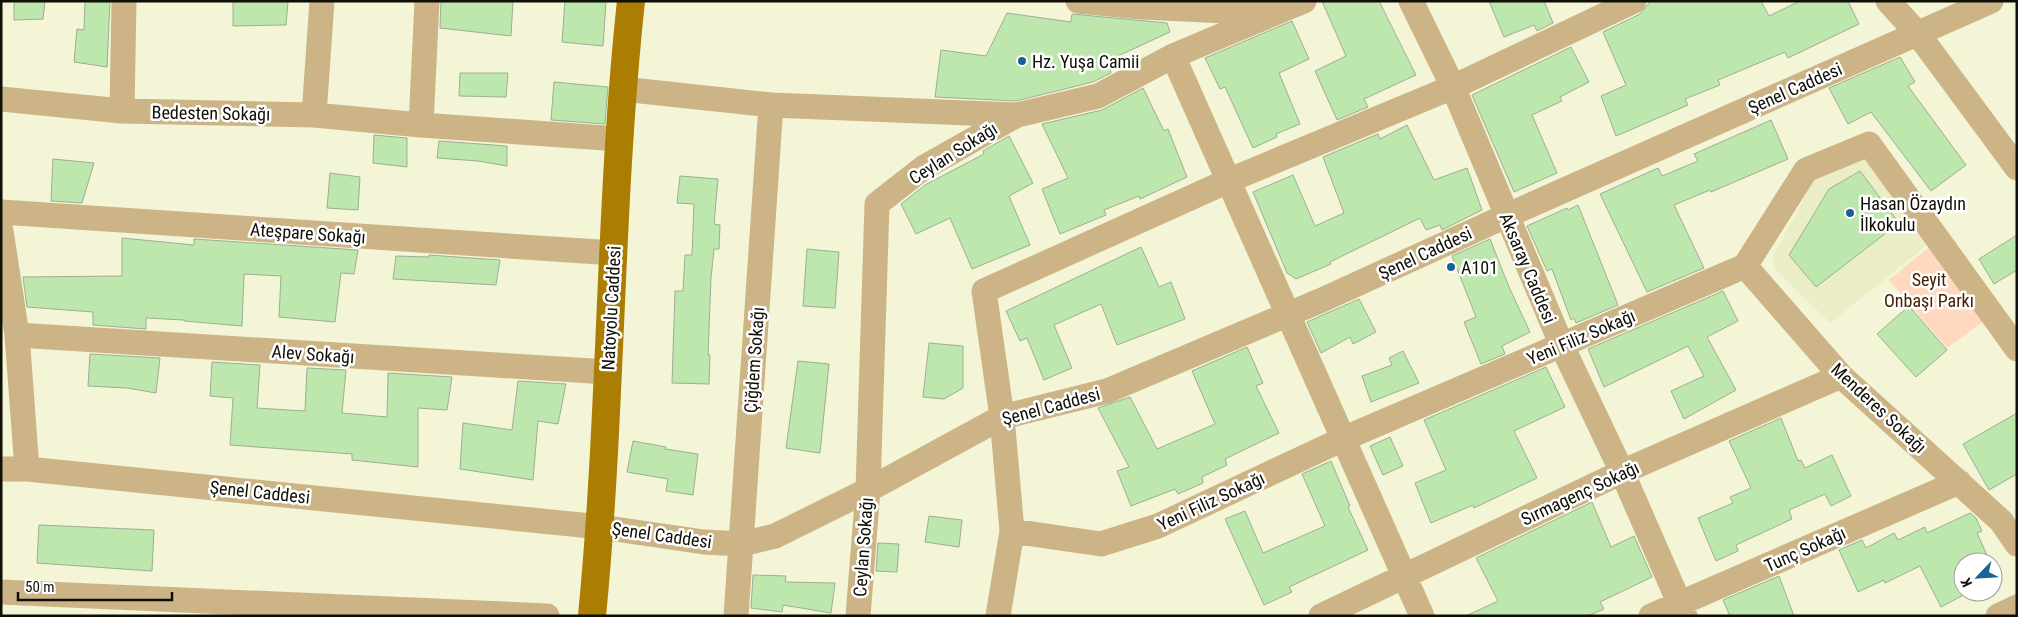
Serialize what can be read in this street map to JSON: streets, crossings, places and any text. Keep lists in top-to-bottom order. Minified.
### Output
{"streets":{"main road":["Natoyolu Caddesi"],"street":["Şenel Caddesi","Bedesten Sokağı","Ceylan Sokağı","Ateşpare Sokağı","Aksaray Caddesi","Yeni Filiz Sokağı","Alev Sokağı","Çiğdem Sokağı","Menderes Sokağı","Sırmagenç Sokağı","Tunç Sokağı"]},"crossings":[["Şenel Caddesi","Ceylan Sokağı"],["Şenel Caddesi","Aksaray Caddesi"],["Şenel Caddesi","Natoyolu Caddesi"],["Şenel Caddesi","Çiğdem Sokağı"],["Bedesten Sokağı","Natoyolu Caddesi"],["Ateşpare Sokağı","Natoyolu Caddesi"],["Aksaray Caddesi","Yeni Filiz Sokağı"],["Aksaray Caddesi","Sırmagenç Sokağı"],["Aksaray Caddesi","Tunç Sokağı"],["Natoyolu Caddesi","Alev Sokağı"],["Yeni Filiz Sokağı","Menderes Sokağı"],["Menderes Sokağı","Sırmagenç Sokağı"],["Menderes Sokağı","Tunç Sokağı"]],"parks":["Seyit Onbaşı Parkı"],"places":["Hz. Yuşa Camii","Hasan Özaydın İlkokulu","A101"],"scale_bar":"50 m","north":"bottom left"}
